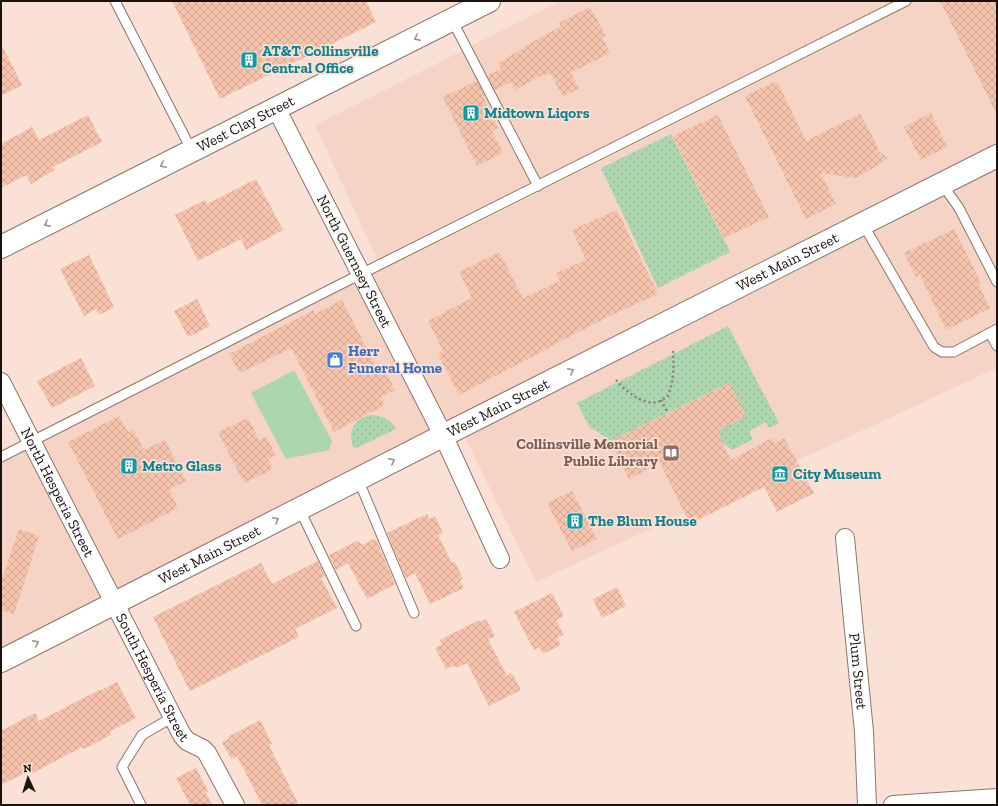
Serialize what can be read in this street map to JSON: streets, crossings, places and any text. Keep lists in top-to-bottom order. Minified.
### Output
{"streets":{"main road":["West Clay Street","West Main Street"],"street":["North Guernsey Street","North Hesperia Street","Plum Street","South Hesperia Street"]},"crossings":[["West Clay Street","North Guernsey Street"],["North Guernsey Street","West Main Street"],["West Main Street","North Hesperia Street"],["West Main Street","South Hesperia Street"],["North Hesperia Street","South Hesperia Street"]],"one_way":["West Clay Street","West Main Street"],"places":{"building":["AT&T Collinsville Central Office","Midtown Liqors","Metro Glass","The Blum House"],"shop":["Herr Funeral Home"],"library":["Collinsville Memorial Public Library"],"museum":["City Museum"]},"north":"top"}
